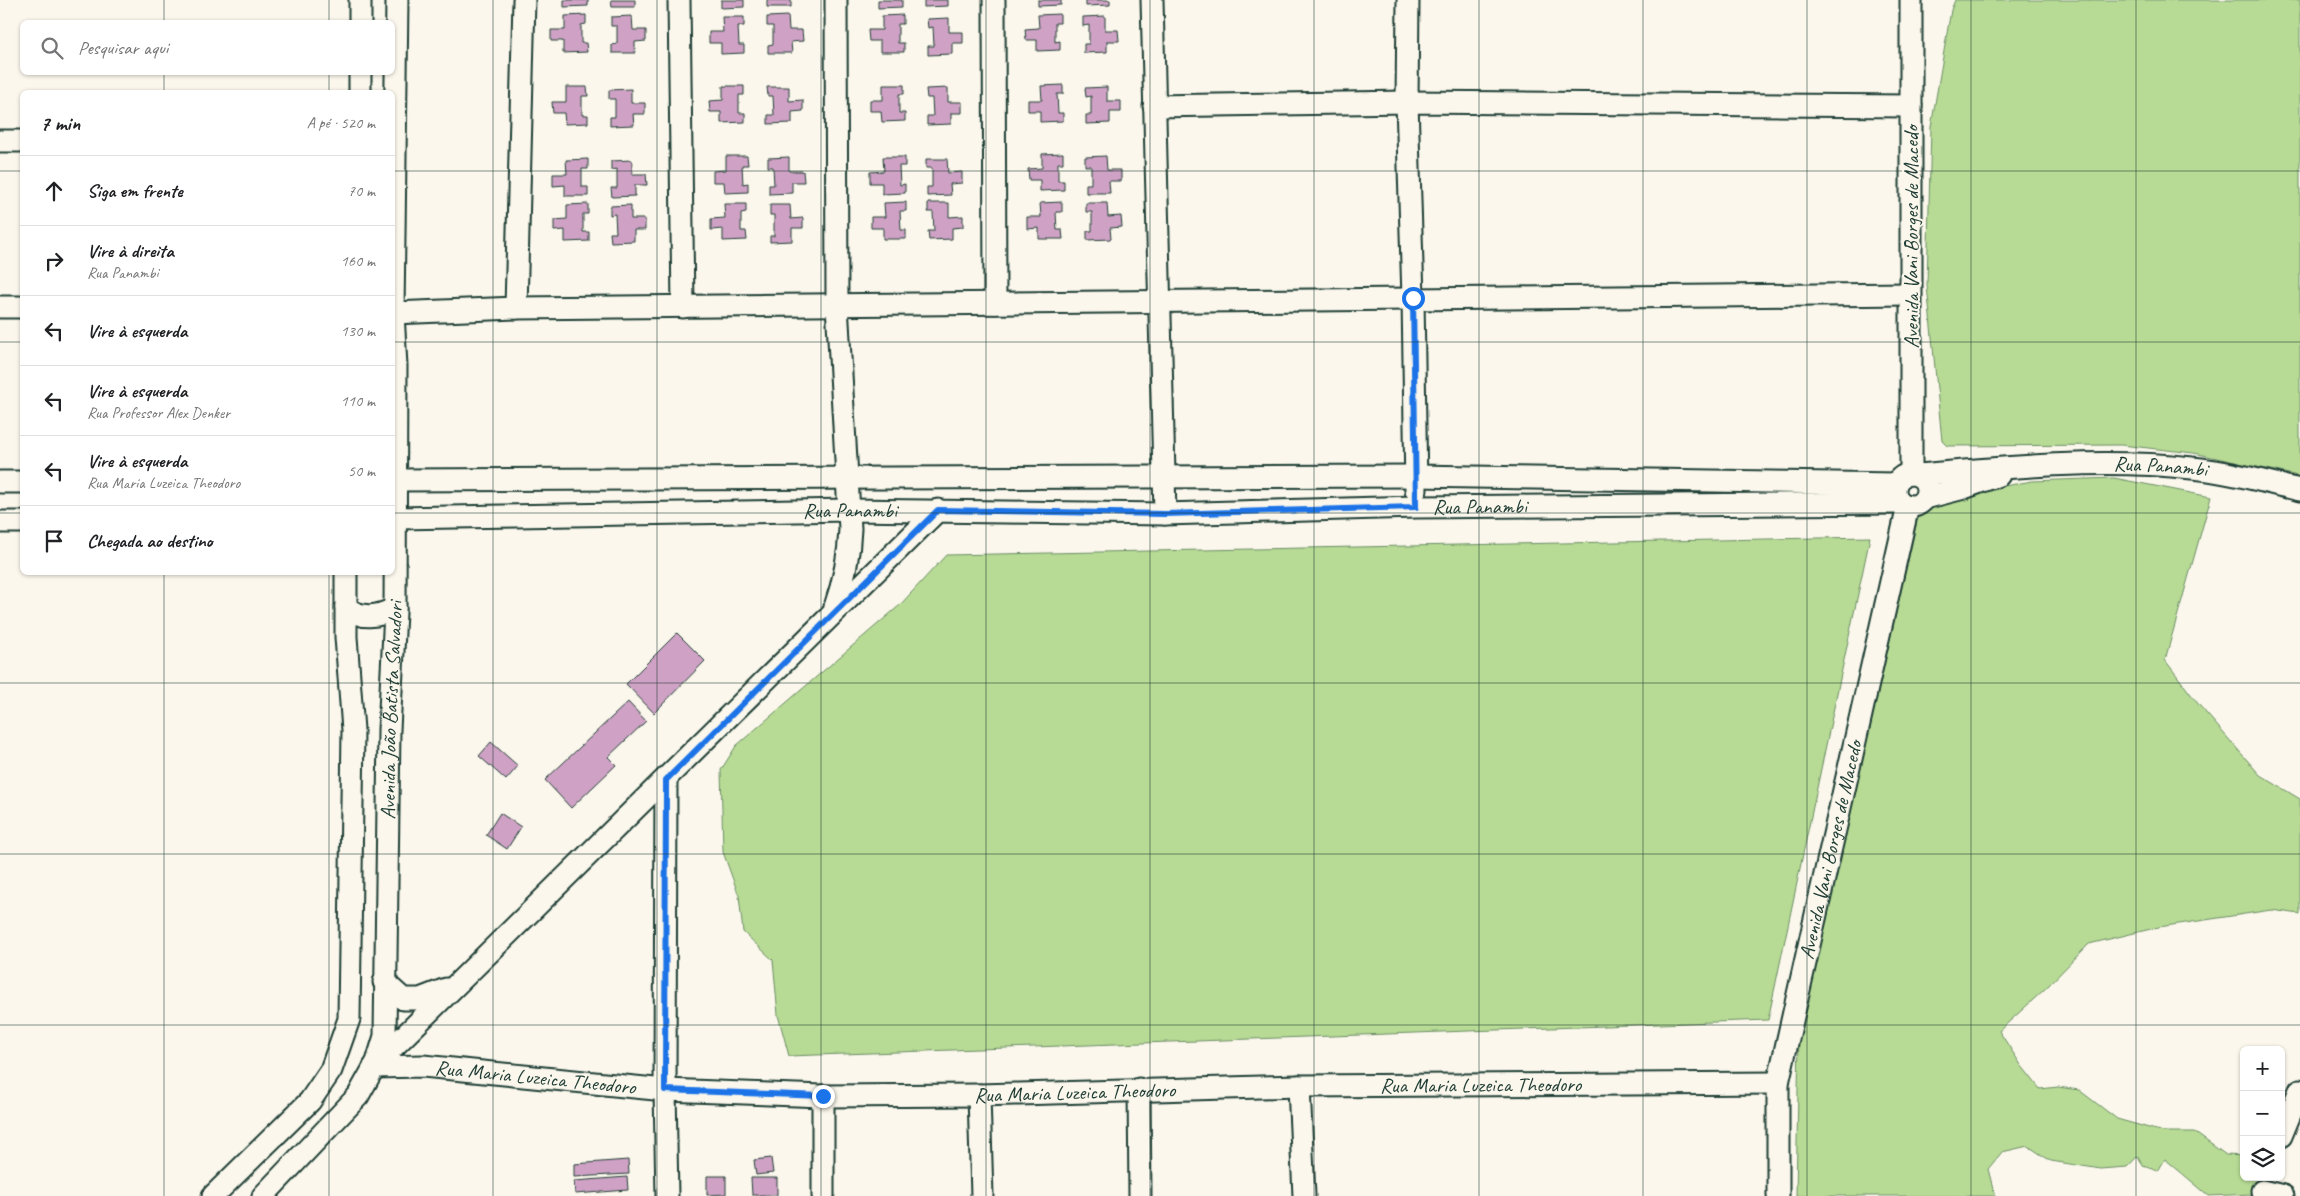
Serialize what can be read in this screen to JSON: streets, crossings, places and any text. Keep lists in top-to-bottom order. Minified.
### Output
{"streets":{"street":["Avenida Vani Borges de Macedo","Rua Panambi","Avenida João Batista Salvadori","Rua Maria Luzeica Theodoro"]},"crossings":[["Avenida Vani Borges de Macedo","Rua Panambi"],["Avenida Vani Borges de Macedo","Rua Maria Luzeica Theodoro"],["Rua Panambi","Avenida João Batista Salvadori"],["Avenida João Batista Salvadori","Rua Maria Luzeica Theodoro"]],"page":{"search":"Pesquisar aqui","heading":["7 min","A pé · 520 m"],"list":[["Siga em frente","70 m"],["Vire à direita","Rua Panambi","160 m"],["Vire à esquerda","130 m"],["Vire à esquerda","Rua Professor Alex Denker","110 m"],["Vire à esquerda","Rua Maria Luzeica Theodoro","50 m"],"Chegada ao destino"],"map_buttons":["+","−"]}}
